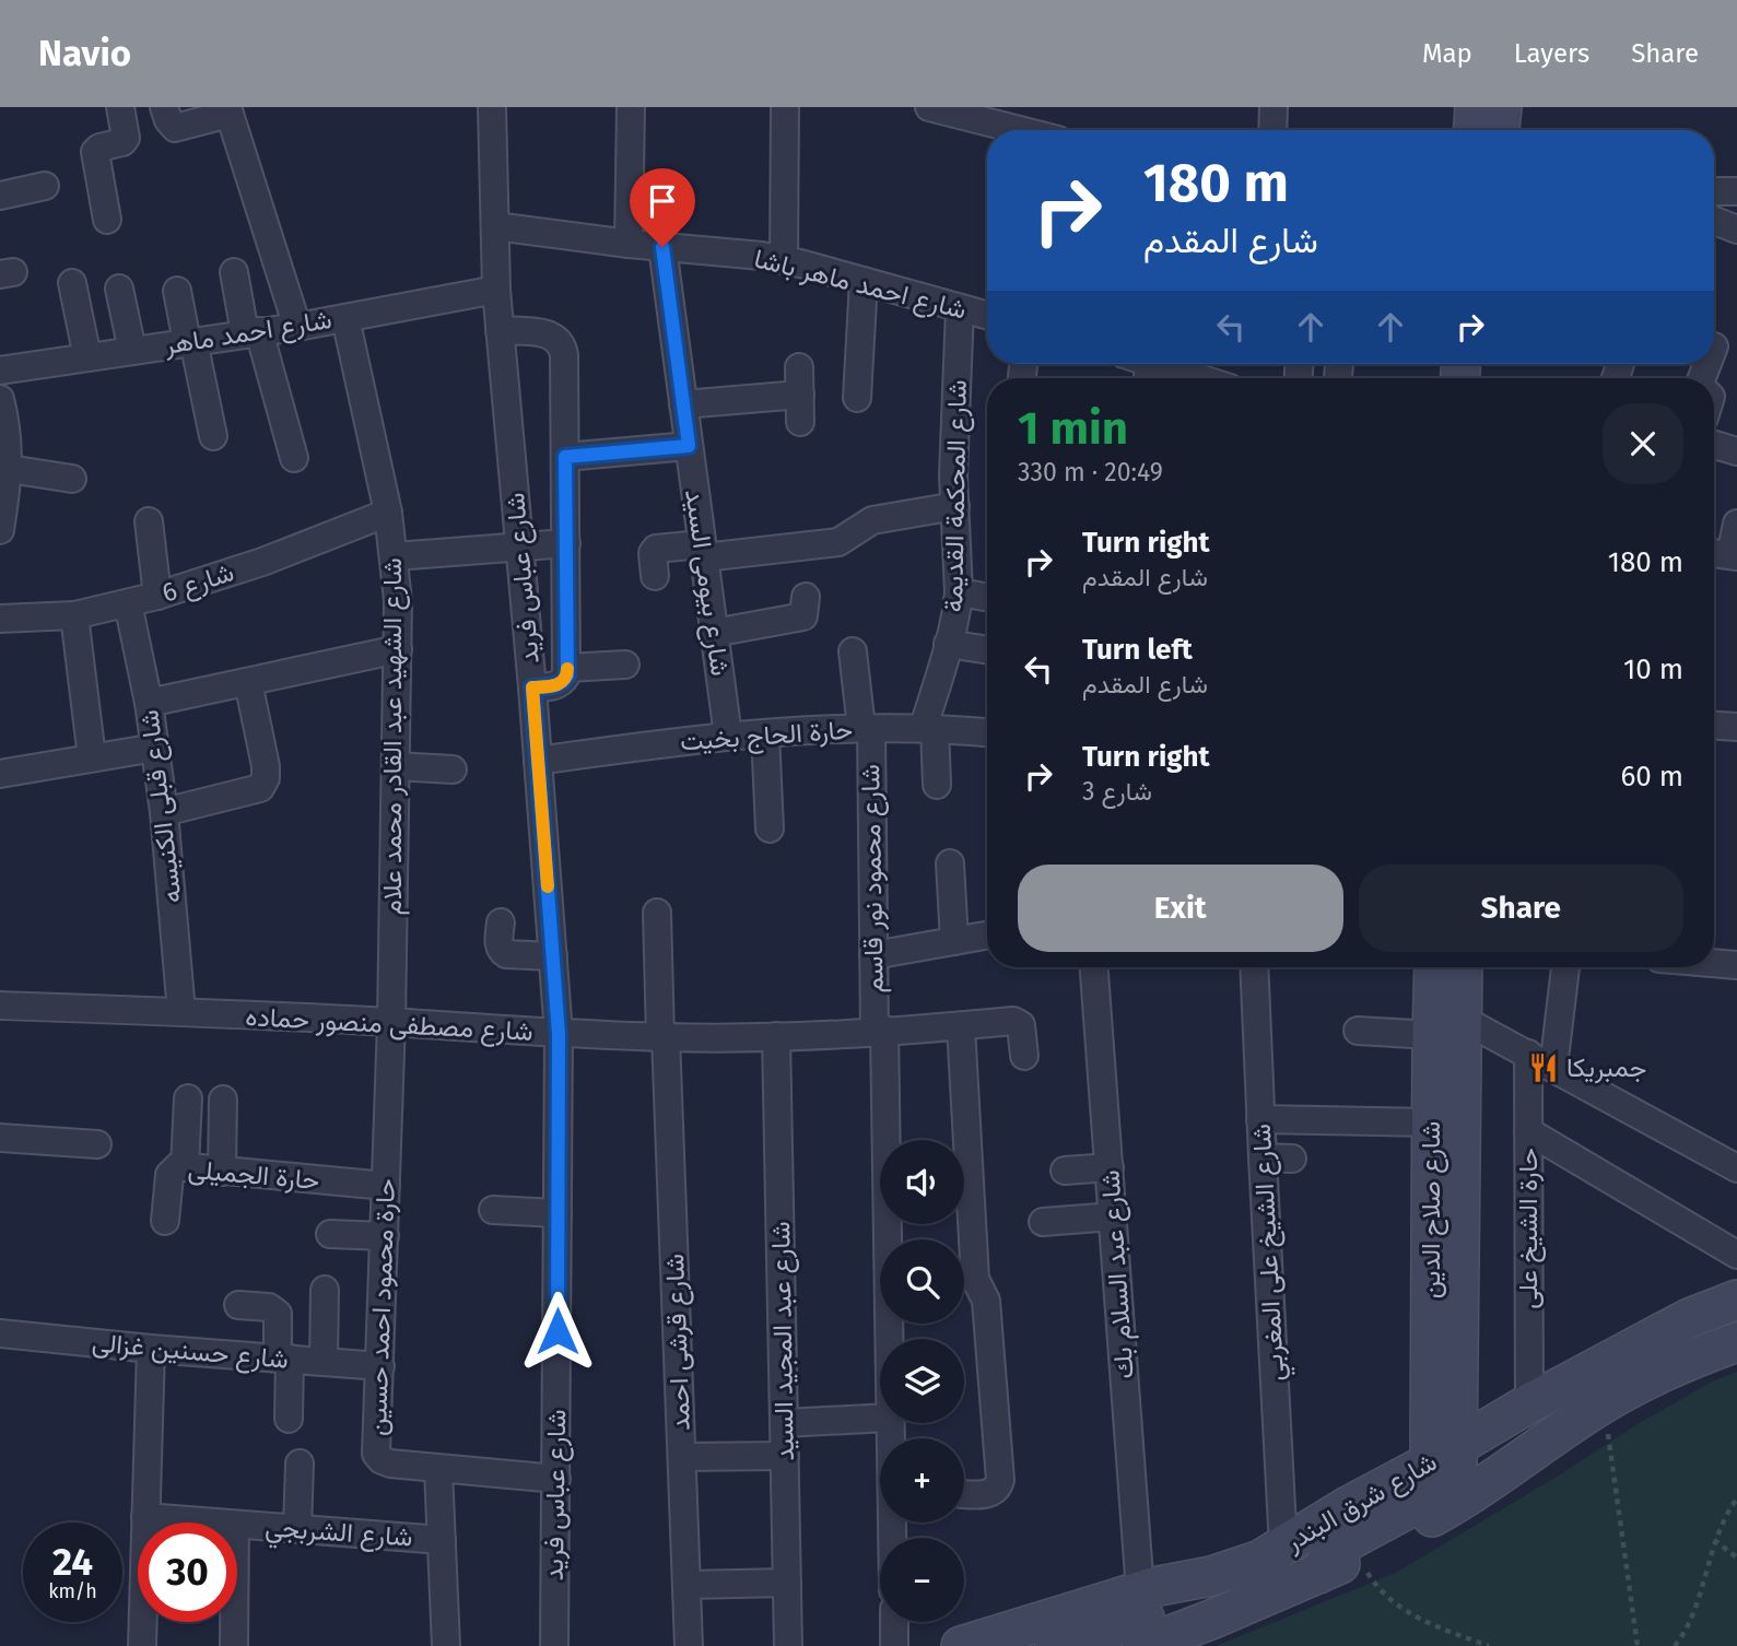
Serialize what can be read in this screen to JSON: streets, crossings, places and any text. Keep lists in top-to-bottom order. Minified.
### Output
{"streets":{"main road":["شارع صلاح الدين","شارع شرق البندر"],"street":["شارع احمد ماهر باشا","شارع احمد ماهر","شارع المحكمة القديمة","شارع عباس فريد","شارع 6","شارع بيومى السيد","حارة الحاج بخيت","شارع الشهيد عبد القادر محمد علام","شارع قبلى الكنيسه","شارع محمود نور قاسم","شارع مصطفى منصور حماده","حارة الجميلى","حارة الشيخ على","شارع الشيخ على المغربي","شارع عبد السلام بك","حارة محمود احمد حسين","شارع عبد المجيد السيد","شارع قرشى احمد","شارع حسنين غزالى","شارع الشربجي"]},"crossings":[["شارع احمد ماهر باشا","شارع المحكمة القديمة"],["شارع احمد ماهر باشا","شارع عباس فريد"],["شارع احمد ماهر باشا","شارع بيومى السيد"],["شارع احمد ماهر","شارع عباس فريد"],["شارع احمد ماهر","شارع الشهيد عبد القادر محمد علام"],["شارع المحكمة القديمة","حارة الحاج بخيت"],["شارع عباس فريد","حارة الحاج بخيت"],["شارع عباس فريد","شارع مصطفى منصور حماده"],["شارع عباس فريد","حارة محمود احمد حسين"],["شارع 6","شارع الشهيد عبد القادر محمد علام"],["شارع 6","شارع قبلى الكنيسه"],["شارع بيومى السيد","حارة الحاج بخيت"],["حارة الحاج بخيت","شارع محمود نور قاسم"],["شارع الشهيد عبد القادر محمد علام","شارع مصطفى منصور حماده"],["شارع الشهيد عبد القادر محمد علام","حارة محمود احمد حسين"],["شارع قبلى الكنيسه","شارع مصطفى منصور حماده"],["شارع محمود نور قاسم","شارع مصطفى منصور حماده"],["شارع مصطفى منصور حماده","حارة محمود احمد حسين"],["شارع مصطفى منصور حماده","شارع عبد المجيد السيد"],["شارع مصطفى منصور حماده","شارع قرشى احمد"],["حارة الجميلى","حارة محمود احمد حسين"],["شارع صلاح الدين","شارع شرق البندر"],["حارة الشيخ على","شارع شرق البندر"],["شارع الشيخ على المغربي","شارع شرق البندر"],["شارع عبد السلام بك","شارع شرق البندر"],["حارة محمود احمد حسين","شارع حسنين غزالى"]],"places":{"restaurant":["جمبريكا"]},"page":{"header":"Navio","nav":["Map","Layers","Share"],"turn":["180 m","شارع المقدم"],"heading":["1 min","330 m · 20:49"],"list":[{"name":"Turn right","note":"شارع المقدم","value":"180 m"},{"name":"Turn left","note":"شارع المقدم","value":"10 m"},{"name":"Turn right","note":"شارع 3","value":"60 m"}],"buttons":["Exit","Share"],"map_buttons":["+","−"],"speed":"24 km/h","limit":"30"}}
